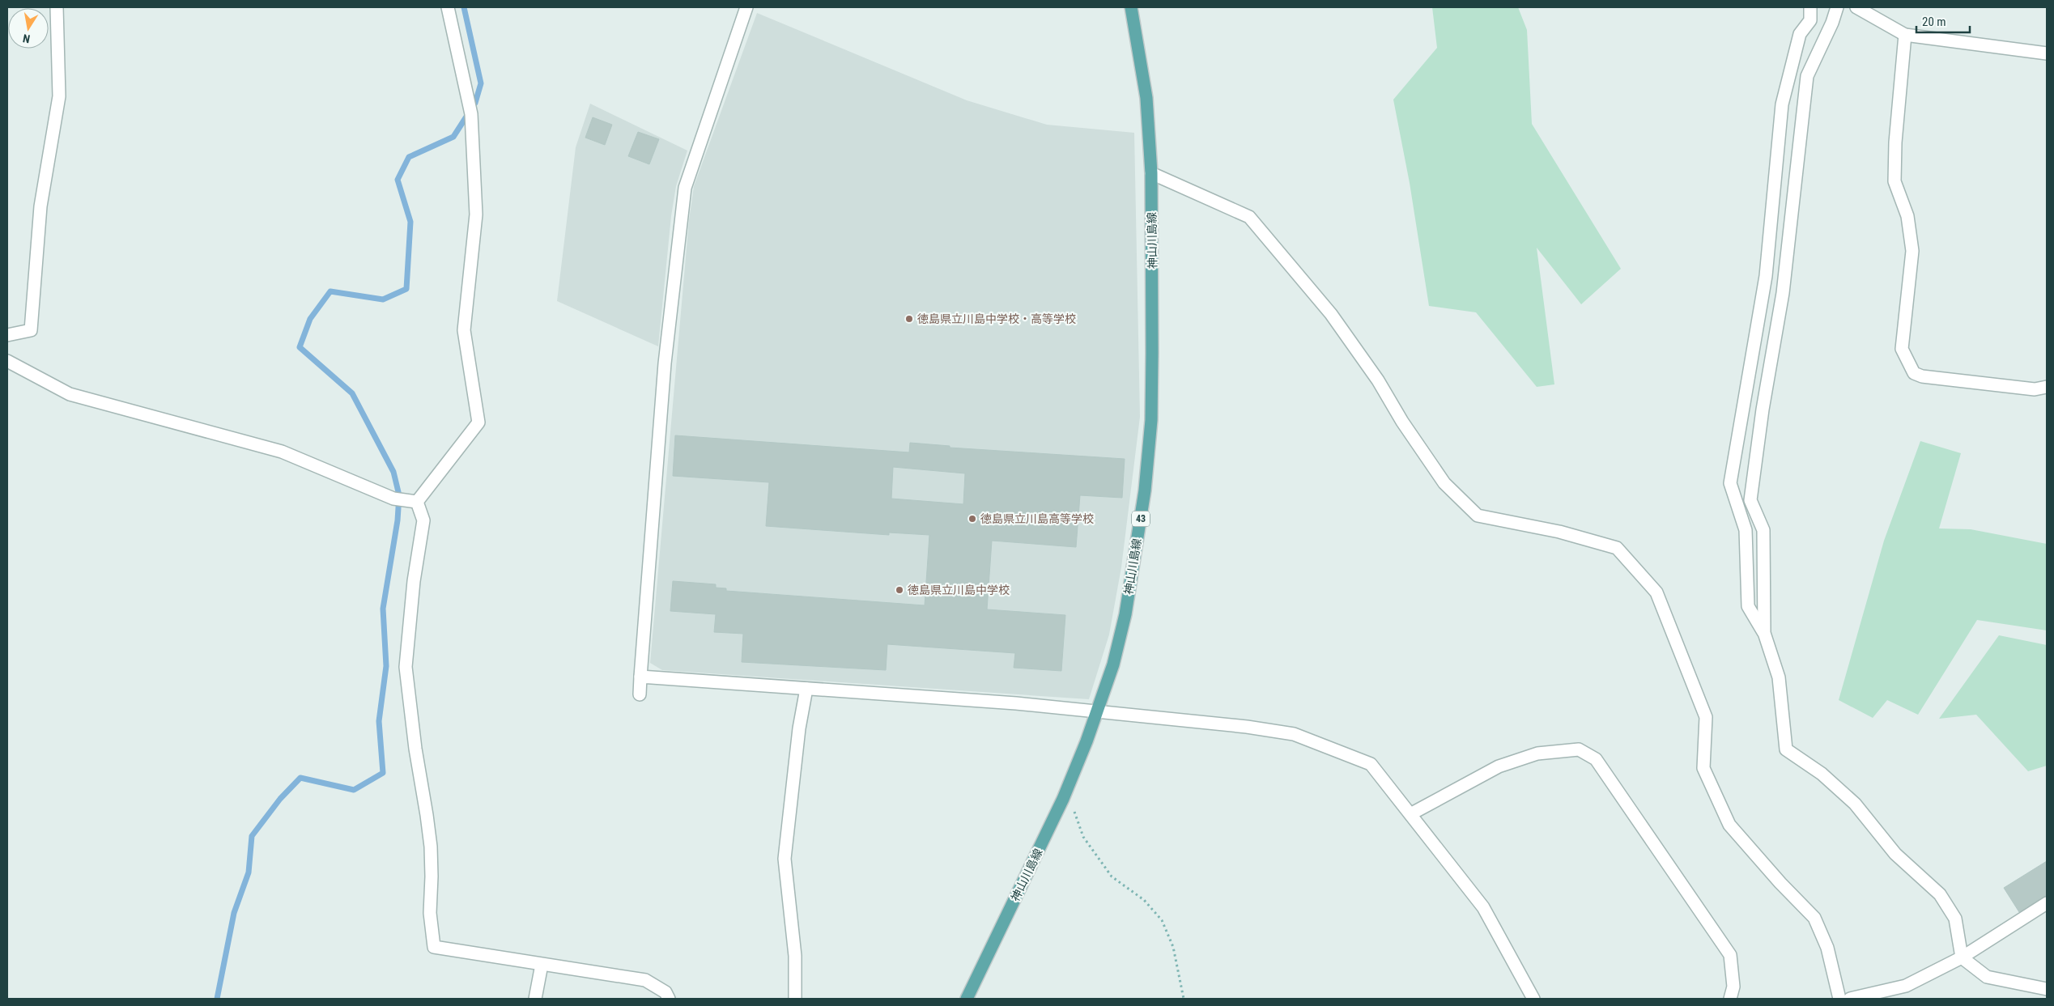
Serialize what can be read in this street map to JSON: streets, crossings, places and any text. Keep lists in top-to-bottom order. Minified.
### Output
{"streets":{"main road":["神山川島線","43"]},"places":["徳島県立川島中学校・高等学校","徳島県立川島高等学校","徳島県立川島中学校"],"scale_bar":"20 m","north":"bottom"}
